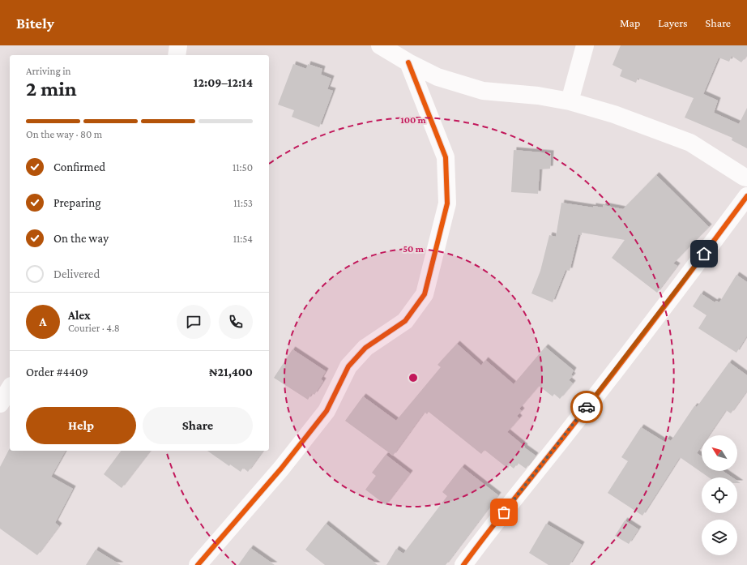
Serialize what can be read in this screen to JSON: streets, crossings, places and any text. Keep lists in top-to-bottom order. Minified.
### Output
{"north":"top left","page":{"header":"Bitely","nav":["Map","Layers","Share"],"heading":["2 min","Arriving in","12:09–12:14"],"panel":["Alex","Courier · 4.8","Order #4409","₦21,400"],"bar":"On the way · 80 m","list":[["Confirmed","11:50"],["Preparing","11:53"],["On the way","11:54"],"Delivered"],"round":"A","buttons":["Help","Share"]},"rings":["100 m","50 m"]}
